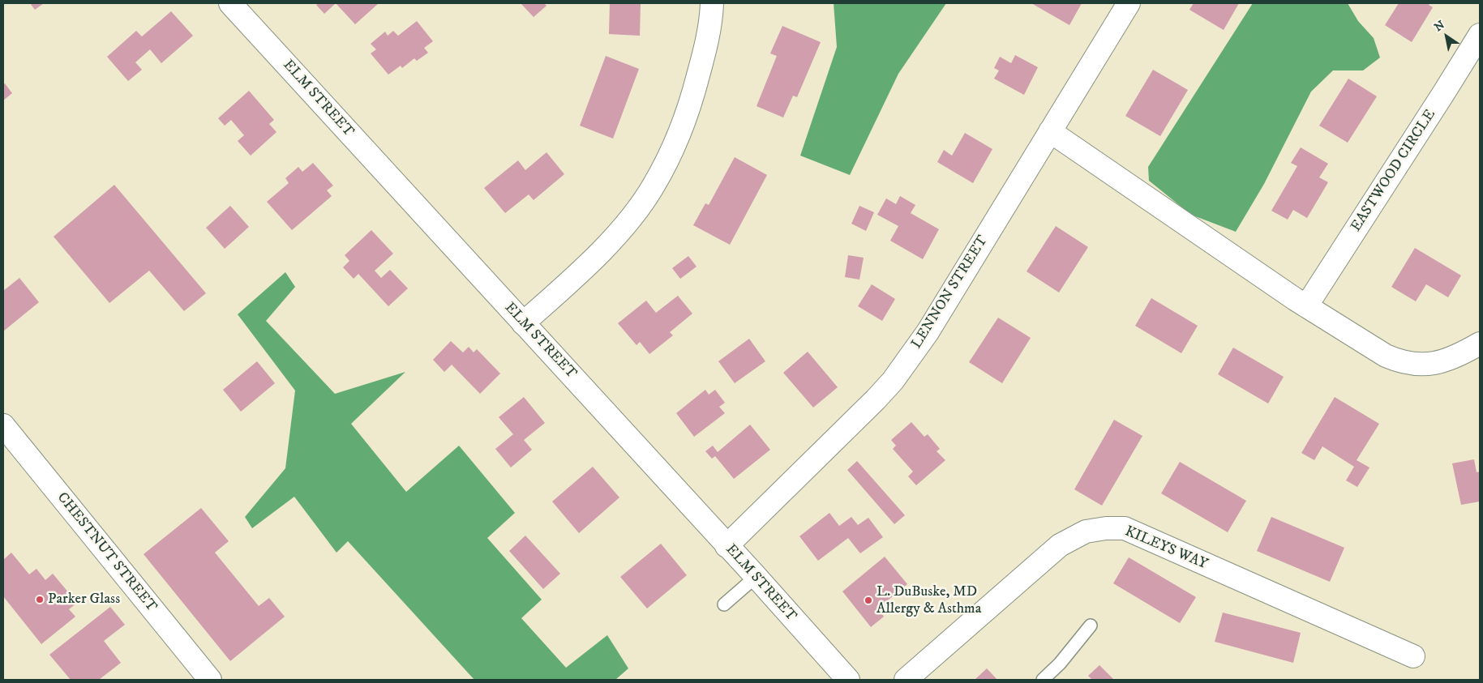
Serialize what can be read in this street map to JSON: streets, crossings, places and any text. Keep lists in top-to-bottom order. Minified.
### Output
{"streets":{"street":["ELM STREET","EASTWOOD CIRCLE","LENNON STREET","KILEYS WAY","CHESTNUT STREET"]},"crossings":[["ELM STREET","LENNON STREET"]],"places":["Parker Glass","L. DuBuske, MD Allergy & Asthma"],"north":"top left"}
